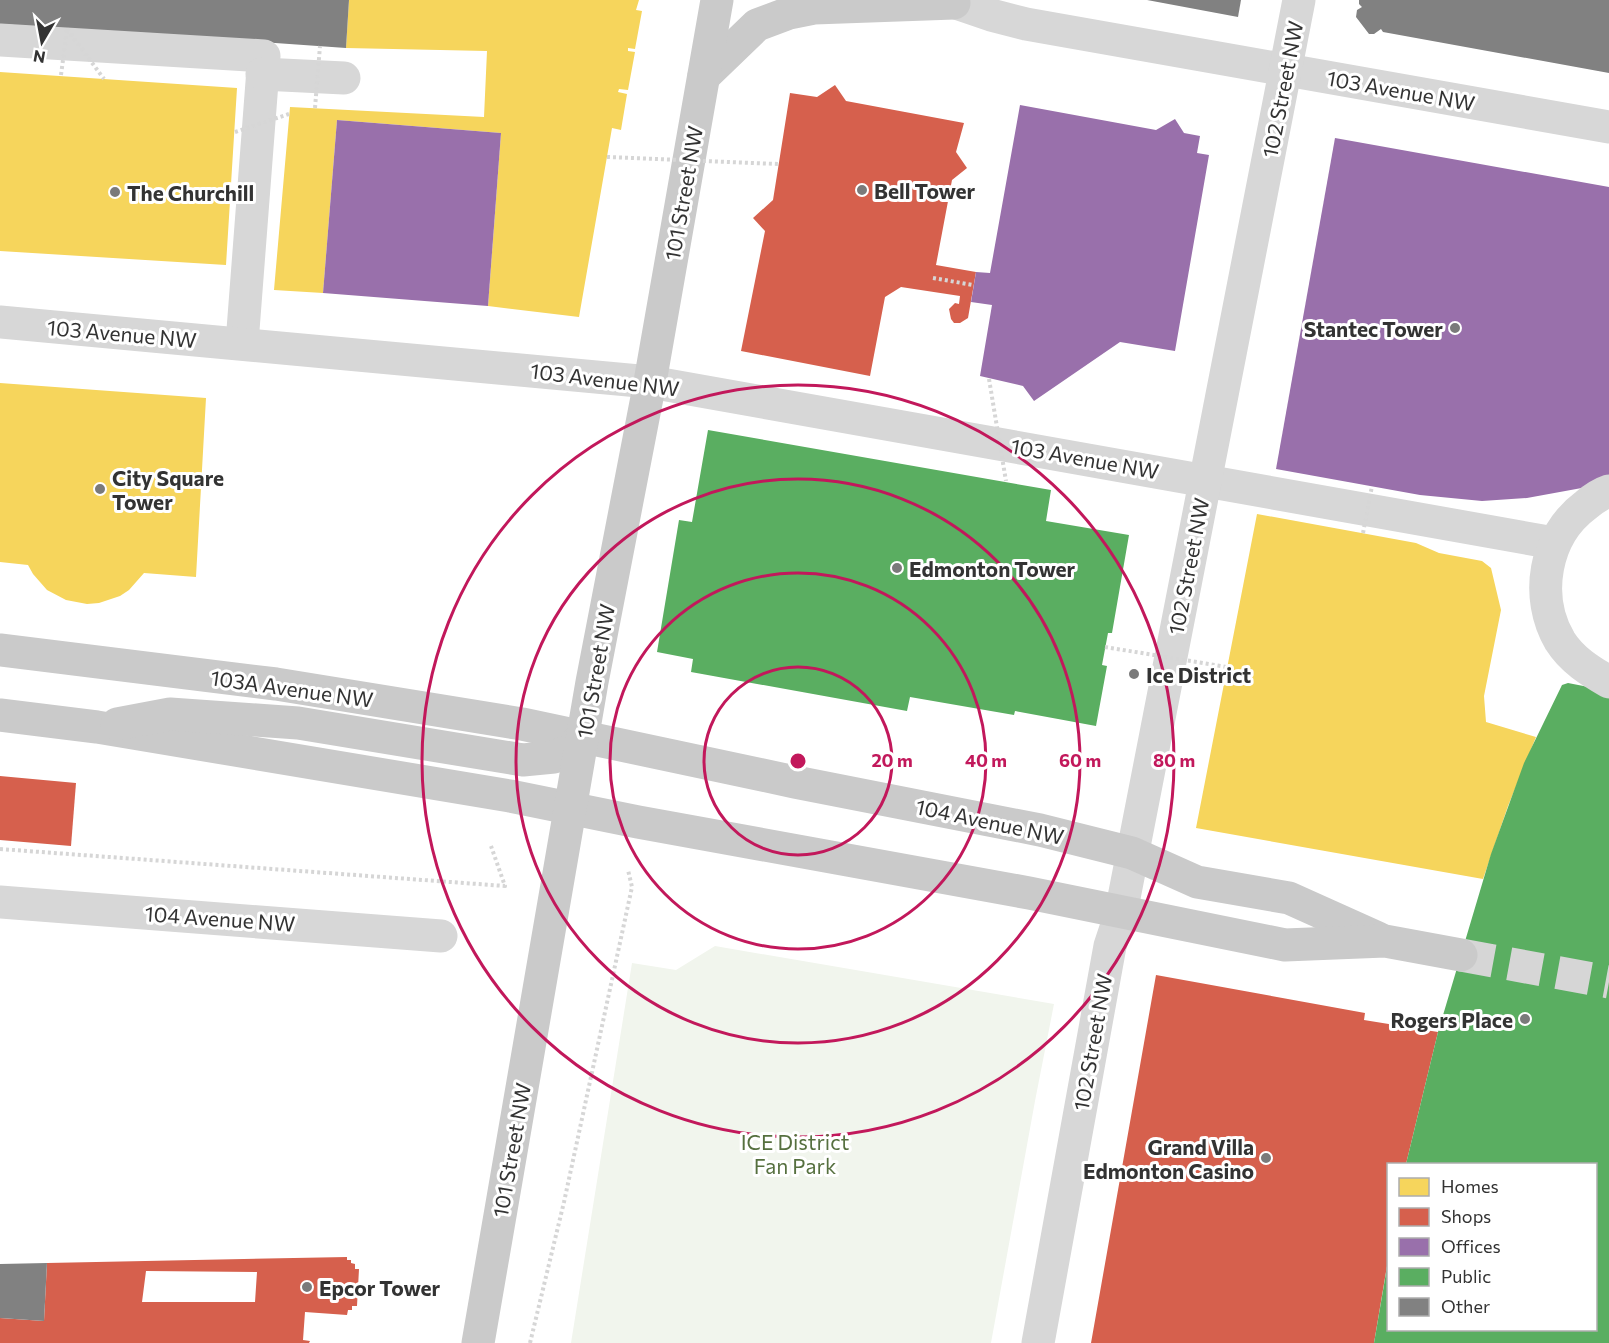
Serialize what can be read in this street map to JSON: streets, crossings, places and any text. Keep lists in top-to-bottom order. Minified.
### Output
{"streets":{"main road":["101 Street NW","103A Avenue NW","104 Avenue NW"],"street":["102 Street NW","103 Avenue NW"]},"crossings":[["102 Street NW","103 Avenue NW"],["102 Street NW","104 Avenue NW"],["103 Avenue NW","101 Street NW"],["101 Street NW","103A Avenue NW"],["101 Street NW","104 Avenue NW"],["103A Avenue NW","104 Avenue NW"]],"parks":["ICE District Fan Park"],"places":["Bell Tower","The Churchill","Stantec Tower","City Square Tower","Edmonton Tower","Ice District","Rogers Place","Grand Villa Edmonton Casino","Epcor Tower"],"legend":["Homes","Shops","Offices","Public","Other"],"north":"bottom","rings":["20 m","40 m","60 m","80 m"]}
